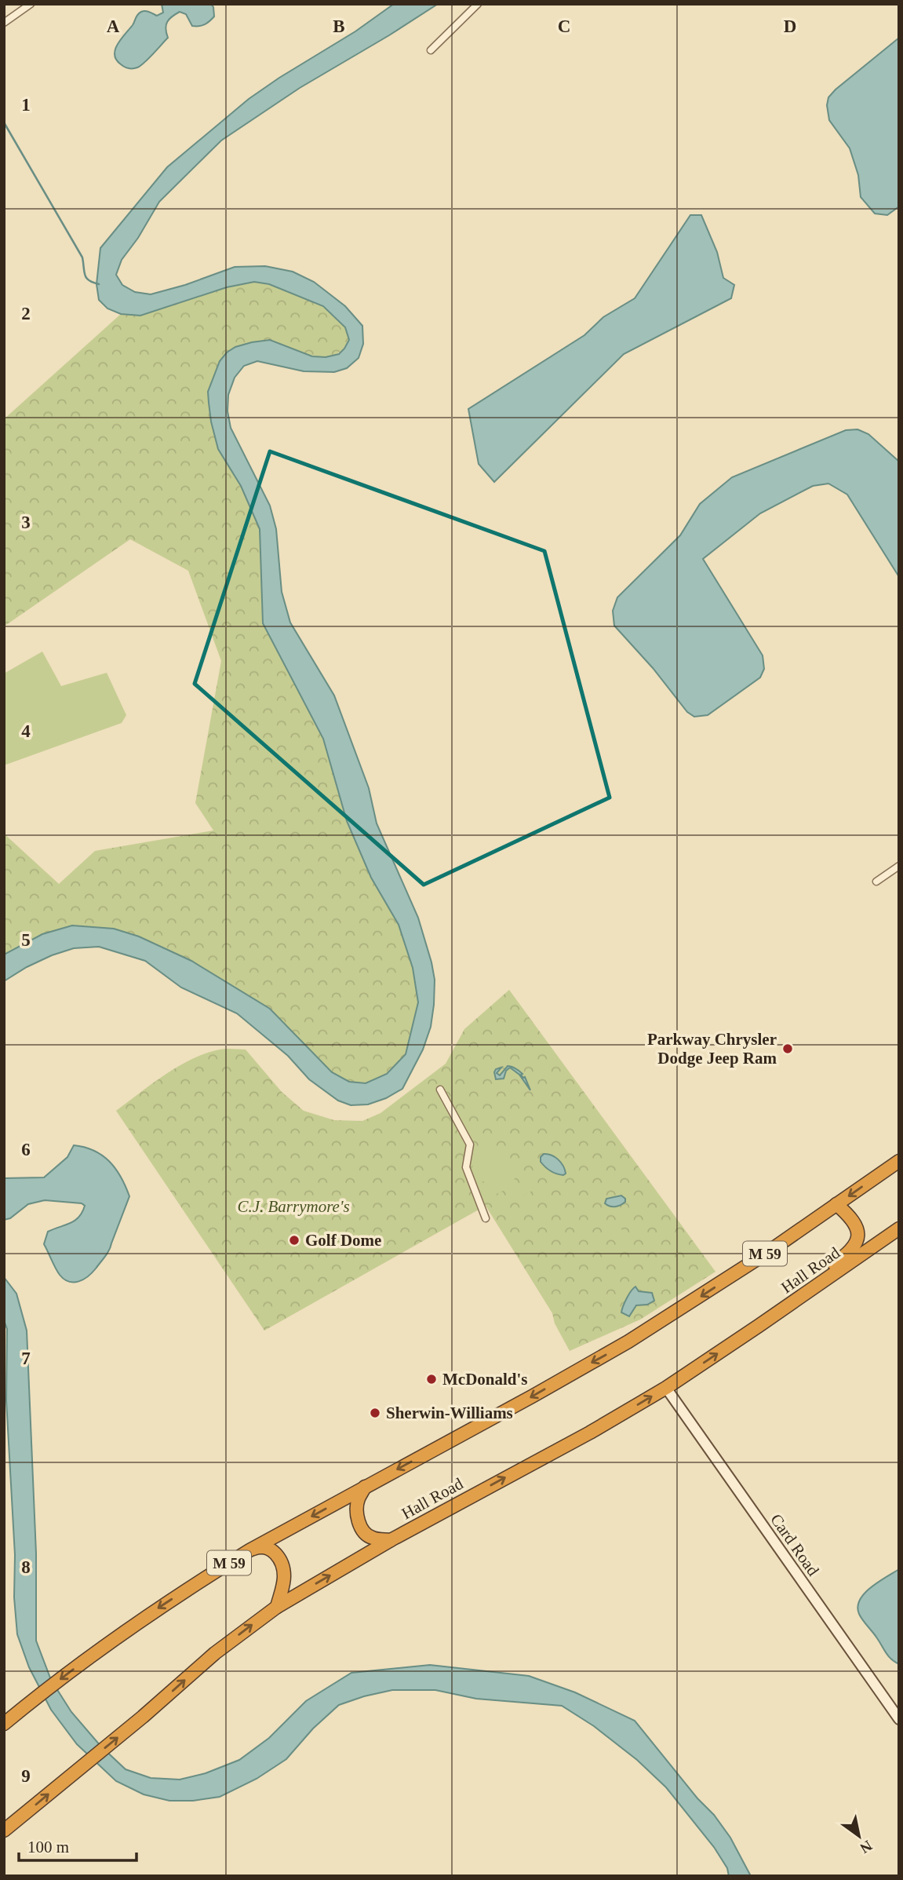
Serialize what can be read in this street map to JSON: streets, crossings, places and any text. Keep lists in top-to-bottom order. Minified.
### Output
{"streets":{"highway":["M 59","Hall Road"],"street":["Card Road"]},"crossings":[["Hall Road","Card Road"]],"parks":["C.J. Barrymore's"],"places":["Parkway Chrysler Dodge Jeep Ram","Golf Dome","McDonald's","Sherwin-Williams"],"scale_bar":"100 m","north":"bottom right","grid":{"columns":["A","B","C","D"],"rows":["1","2","3","4","5","6","7","8","9"]}}
